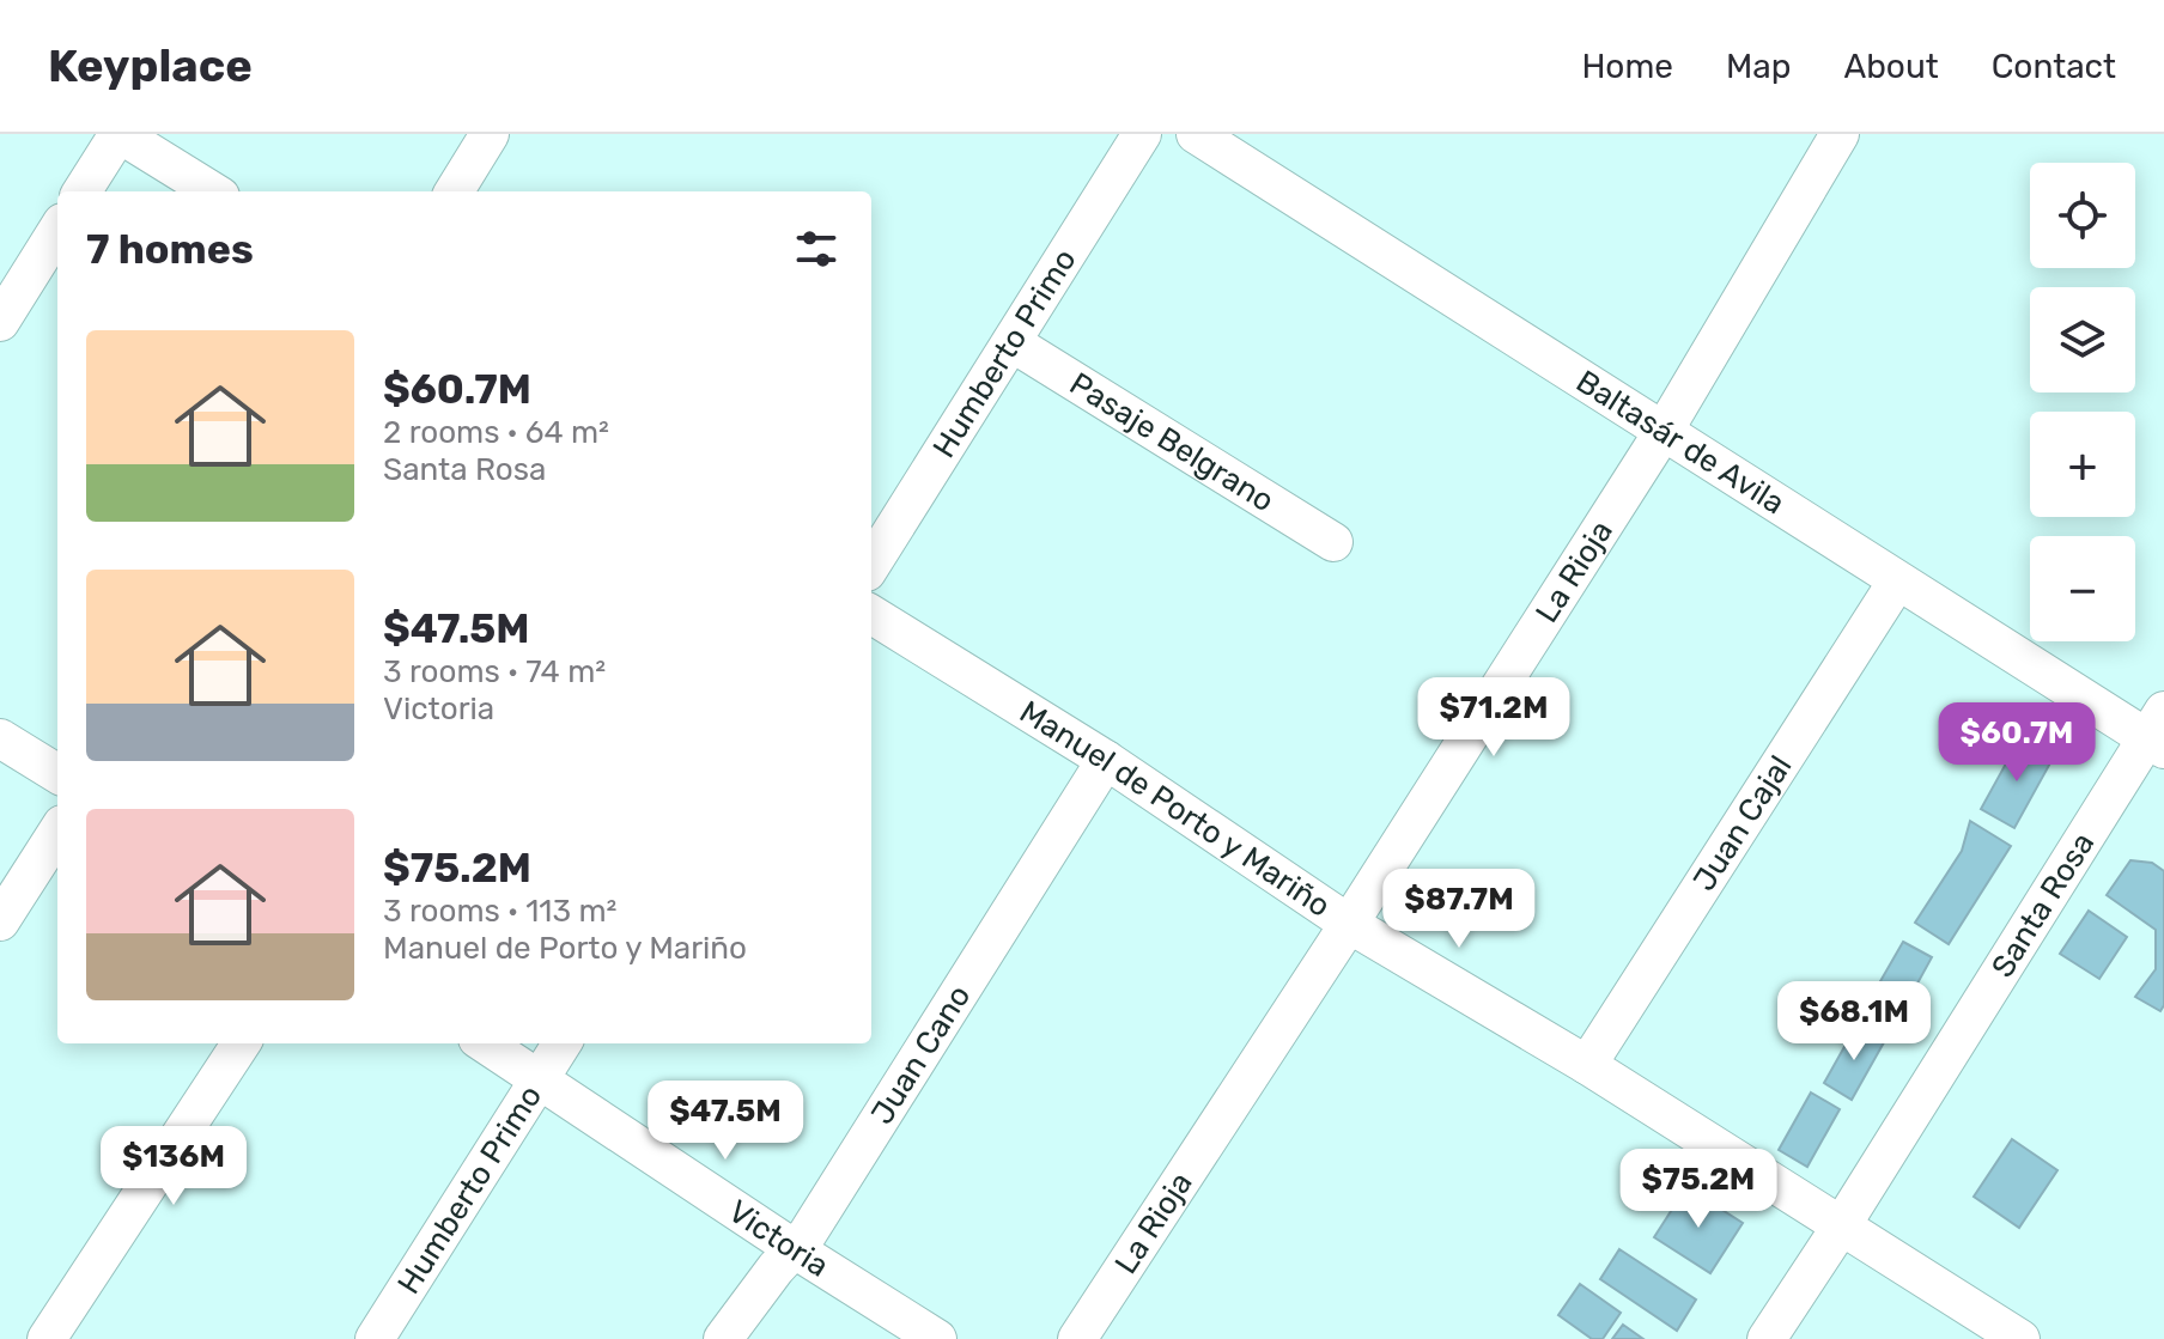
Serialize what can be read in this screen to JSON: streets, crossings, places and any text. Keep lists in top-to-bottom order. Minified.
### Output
{"streets":{"street":["Humberto Primo","Pasaje Belgrano","Baltasár de Avila","La Rioja","Manuel de Porto y Mariño","Juan Cajal","Santa Rosa","Juan Cano","Victoria"]},"crossings":[["Humberto Primo","Pasaje Belgrano"],["Humberto Primo","Victoria"],["Baltasár de Avila","La Rioja"],["Baltasár de Avila","Juan Cajal"],["Baltasár de Avila","Santa Rosa"],["La Rioja","Manuel de Porto y Mariño"],["Manuel de Porto y Mariño","Juan Cajal"],["Manuel de Porto y Mariño","Santa Rosa"],["Manuel de Porto y Mariño","Juan Cano"],["Juan Cano","Victoria"]],"page":{"header":"Keyplace","nav":["Home","Map","About","Contact"],"map_buttons":["+","−"],"heading":"7 homes","list":[{"name":"$60.7M","note":"2 rooms · 64 m² · Santa Rosa"},{"name":"$47.5M","note":"3 rooms · 74 m² · Victoria"},{"name":"$75.2M","note":"3 rooms · 113 m² · Manuel de Porto y Mariño"}],"price":["$71.2M","$60.7M","$87.7M","$68.1M","$47.5M","$136M","$75.2M"]}}
